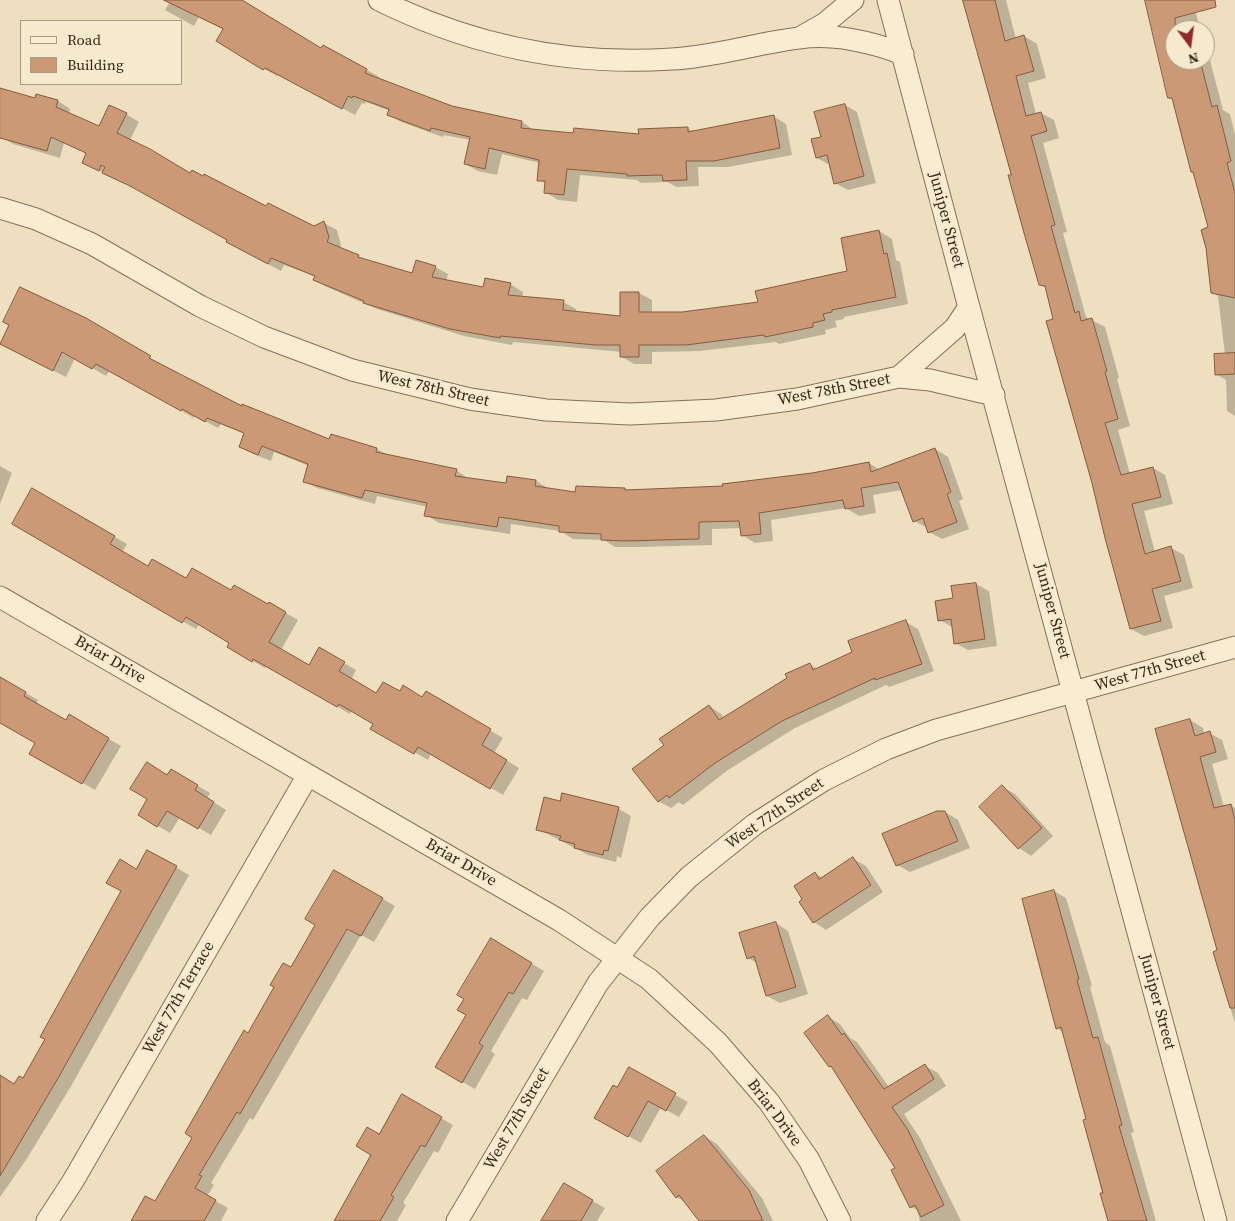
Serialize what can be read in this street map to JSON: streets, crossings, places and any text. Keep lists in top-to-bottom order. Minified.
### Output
{"streets":{"street":["Juniper Street","West 78th Street","Briar Drive","West 77th Street","West 77th Terrace"]},"crossings":[["Juniper Street","West 78th Street"],["Juniper Street","West 77th Street"],["Briar Drive","West 77th Street"],["Briar Drive","West 77th Terrace"]],"legend":["Road","Building"],"north":"bottom"}
